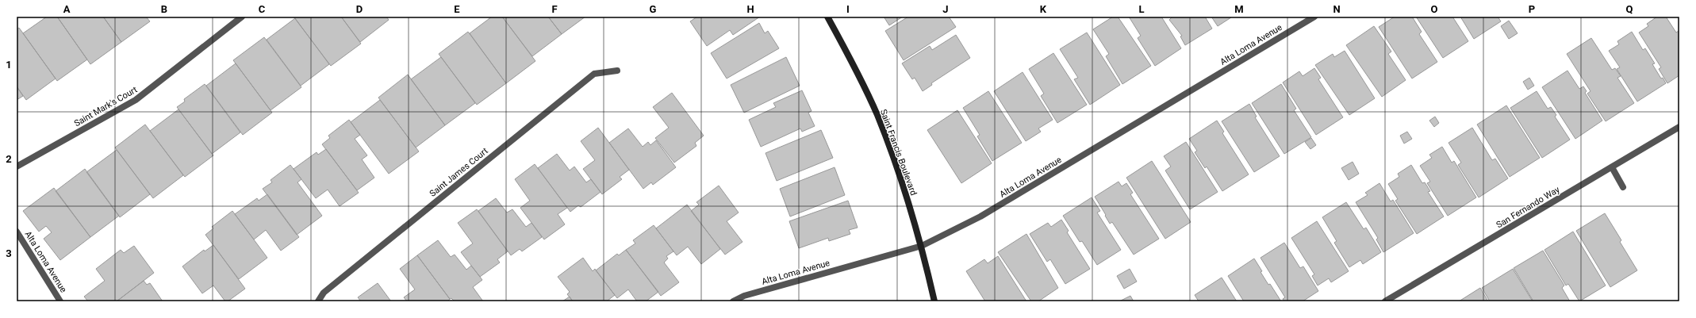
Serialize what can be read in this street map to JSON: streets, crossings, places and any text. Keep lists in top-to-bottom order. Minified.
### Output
{"streets":{"street":["Alta Loma Avenue","Saint Mark's Court","Saint Francis Boulevard","Saint James Court","San Fernando Way"]},"crossings":[["Alta Loma Avenue","Saint Francis Boulevard"]],"grid":{"columns":["A","B","C","D","E","F","G","H","I","J","K","L","M","N","O","P","Q"],"rows":["1","2","3"]}}
